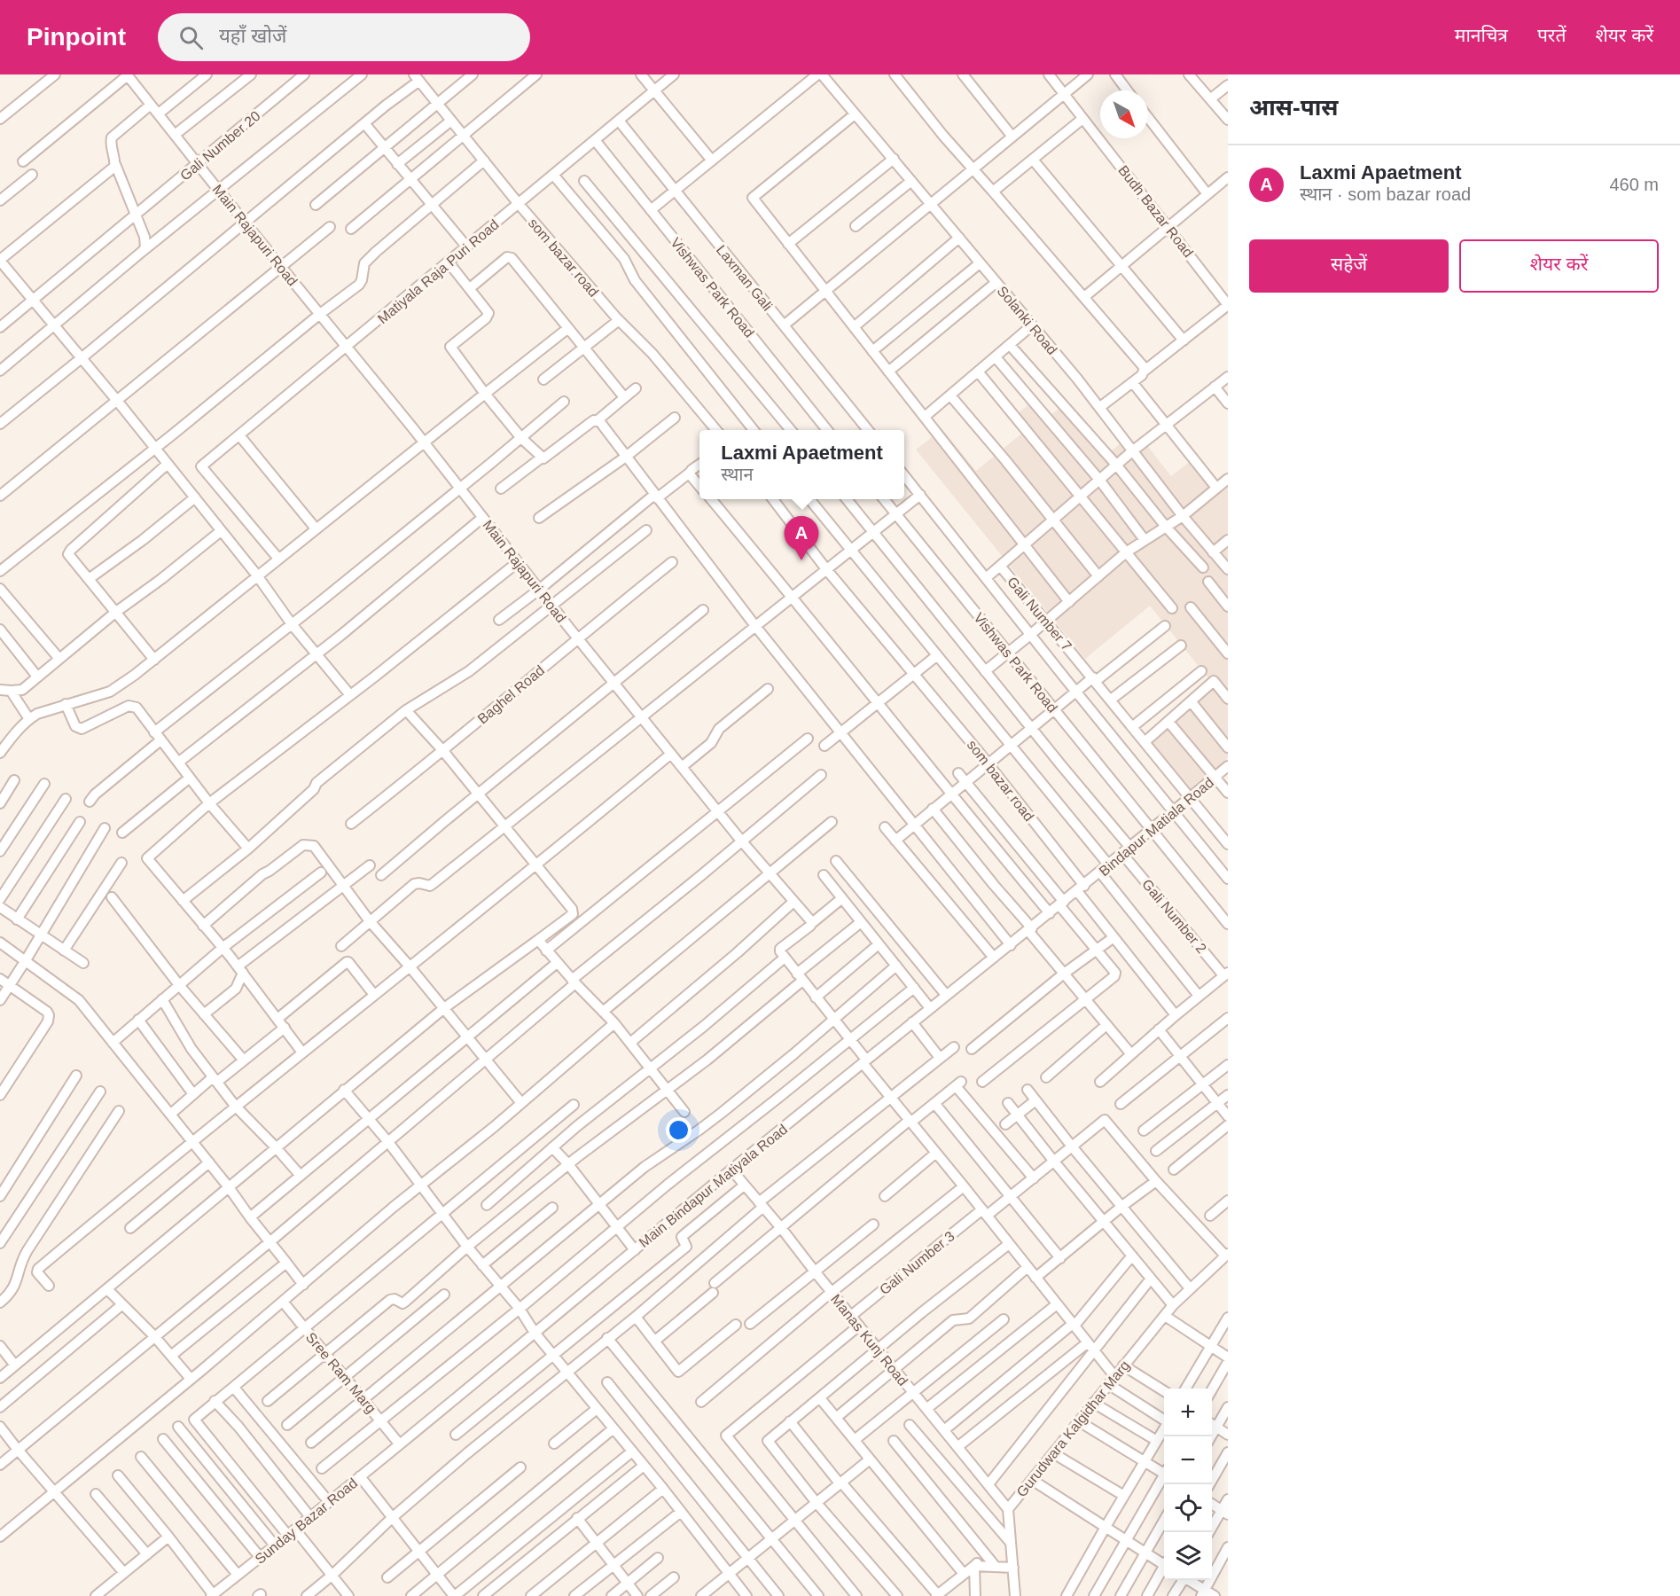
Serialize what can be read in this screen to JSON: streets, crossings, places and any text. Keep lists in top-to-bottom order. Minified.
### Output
{"streets":{"street":["Gali Number 20","Budh Bazar Road","Main Rajapuri Road","som bazar road","Matiyala Raja Puri Road","Laxman Gali","Vishwas Park Road","Solanki Road","Gali Number 7","Baghel Road","Bindapur Matiala Road","Gali Number 2","Main Bindapur Matiyala Road","Gali Number 3","Manas Kunj Road","Sree Ram Marg","Gurudwara Kalgidhar Marg","Sunday Bazar Road"]},"crossings":[["Gali Number 20","Main Rajapuri Road"],["Main Rajapuri Road","Matiyala Raja Puri Road"],["Main Rajapuri Road","Baghel Road"],["som bazar road","Matiyala Raja Puri Road"],["som bazar road","Bindapur Matiala Road"],["Matiyala Raja Puri Road","Laxman Gali"],["Matiyala Raja Puri Road","Vishwas Park Road"],["Vishwas Park Road","Bindapur Matiala Road"],["Solanki Road","Gali Number 7"],["Gali Number 7","Bindapur Matiala Road"],["Bindapur Matiala Road","Gali Number 2"],["Main Bindapur Matiyala Road","Manas Kunj Road"],["Main Bindapur Matiyala Road","Sree Ram Marg"],["Main Bindapur Matiyala Road","Sunday Bazar Road"],["Gali Number 3","Manas Kunj Road"],["Manas Kunj Road","Gurudwara Kalgidhar Marg"],["Sree Ram Marg","Sunday Bazar Road"]],"north":"bottom right","page":{"header":"Pinpoint","search":"यहाँ खोजें","nav":["मानचित्र","परतें","शेयर करें"],"heading":"आस-पास","list":[{"mark":"A","name":"Laxmi Apaetment","note":"स्थान · som bazar road","value":"460 m"}],"buttons":["सहेजें","शेयर करें"],"popup":["Laxmi Apaetment","स्थान"],"pins":"A","map_buttons":["+","−"]}}
